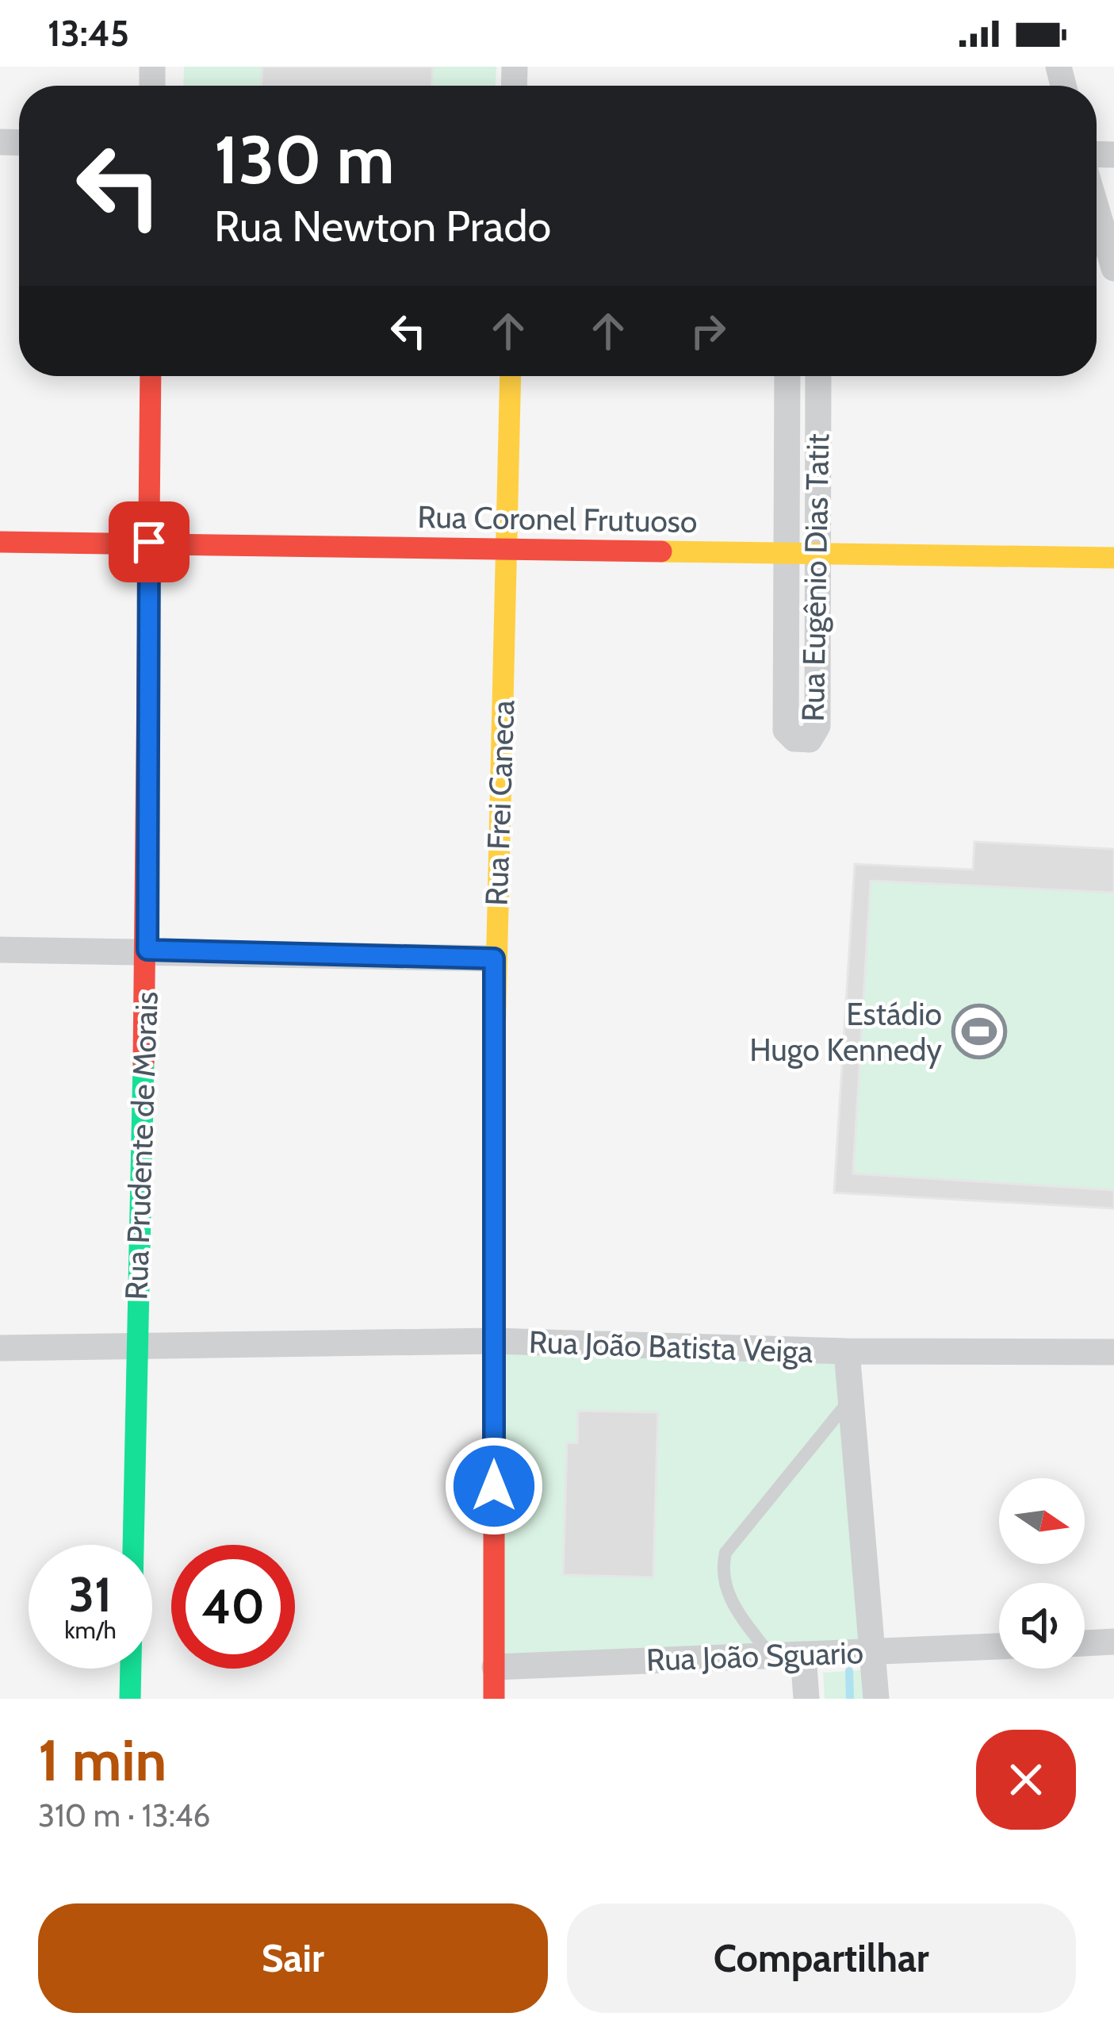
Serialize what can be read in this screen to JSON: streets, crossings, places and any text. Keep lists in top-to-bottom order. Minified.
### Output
{"streets":{"street":["Rua Coronel Frutuoso","Rua Eugênio Dias Tatit","Rua Frei Caneca","Rua Prudente de Morais","Rua João Batista Veiga","Rua João Sguario"]},"crossings":[["Rua Coronel Frutuoso","Rua Eugênio Dias Tatit"],["Rua Coronel Frutuoso","Rua Frei Caneca"],["Rua Coronel Frutuoso","Rua Prudente de Morais"],["Rua Frei Caneca","Rua João Batista Veiga"],["Rua Frei Caneca","Rua João Sguario"],["Rua Prudente de Morais","Rua João Batista Veiga"]],"places":{"sports":["Estádio Hugo Kennedy"]},"north":"right","page":{"status":"13:45","turn":["130 m","Rua Newton Prado"],"speed":"31 km/h","limit":"40","heading":["1 min","310 m · 13:46"],"buttons":["Sair","Compartilhar"]}}
